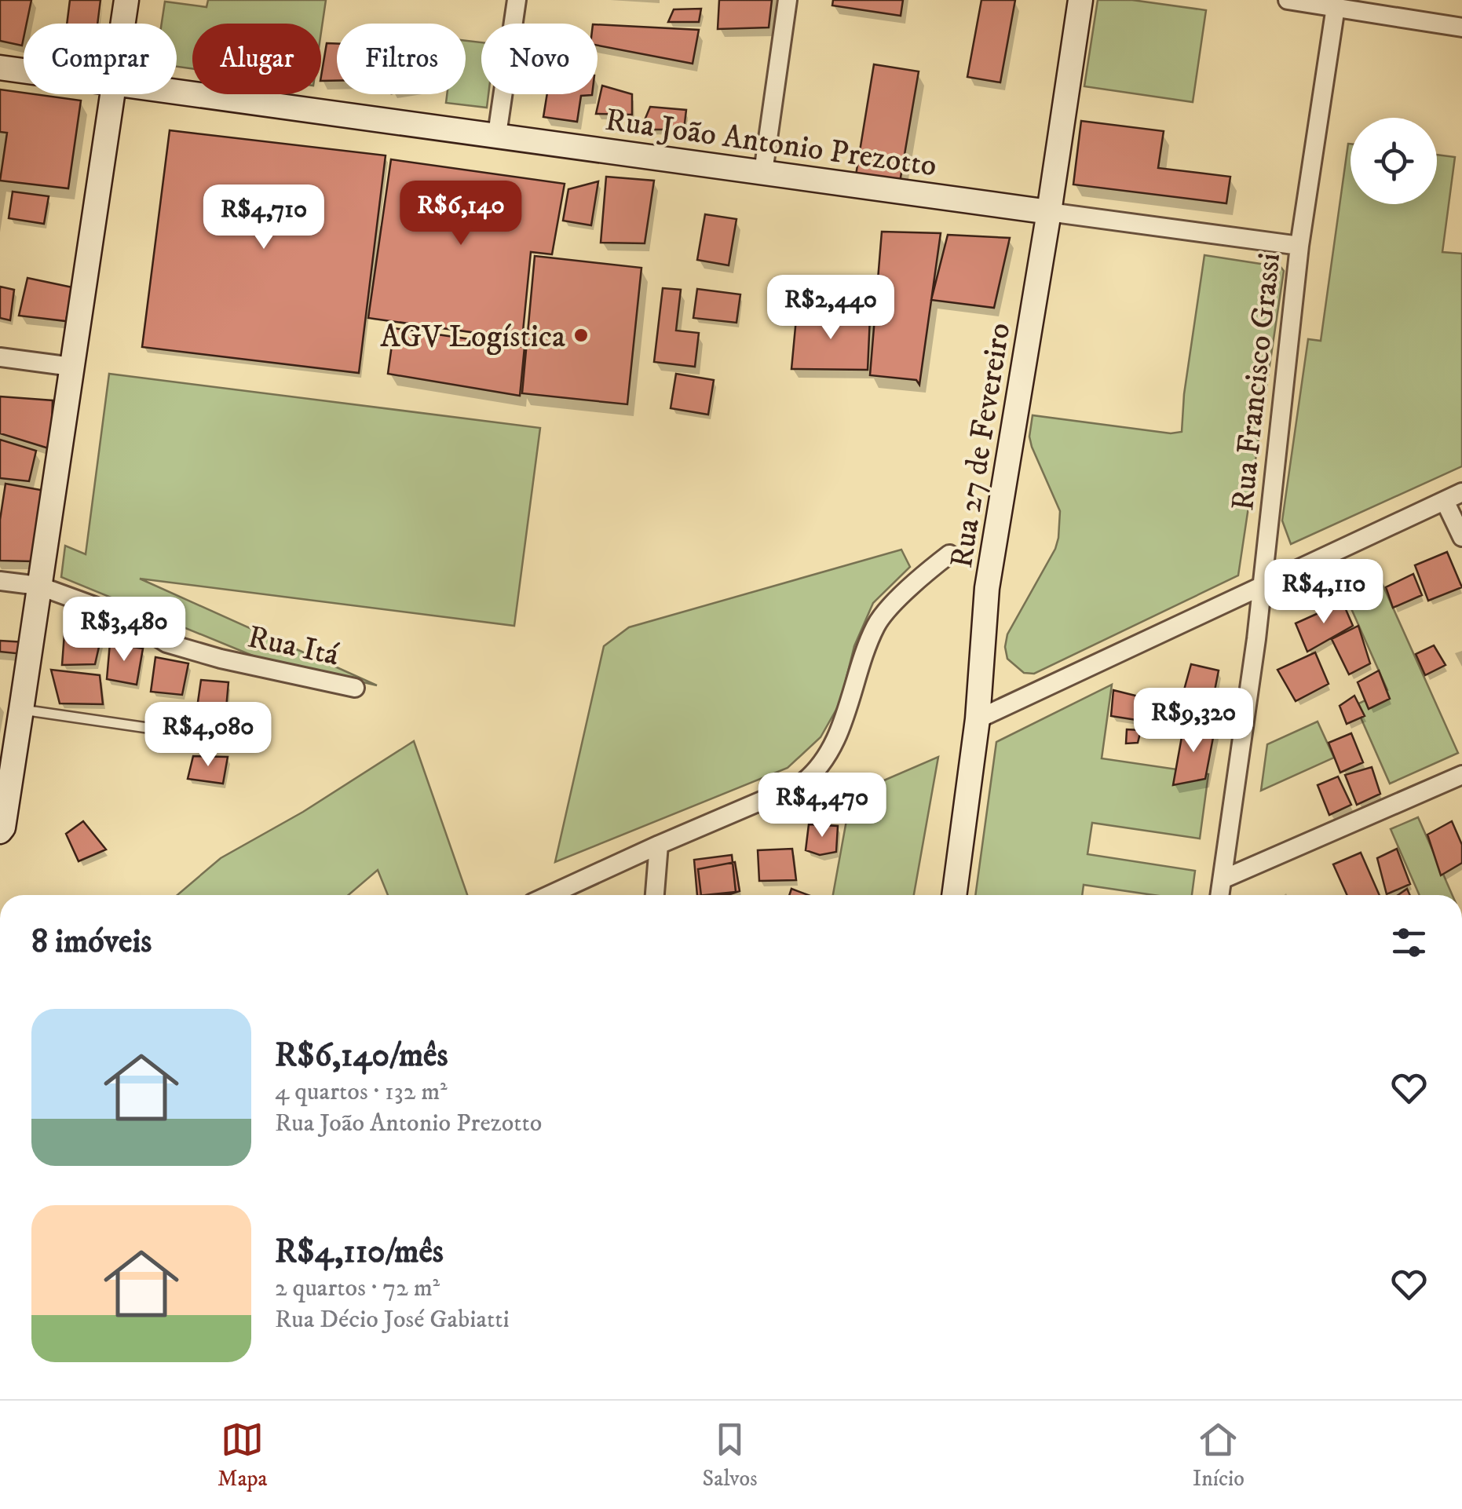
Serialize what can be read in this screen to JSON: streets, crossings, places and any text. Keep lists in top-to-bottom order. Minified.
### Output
{"streets":{"street":["Rua João Antonio Prezotto","Rua Francisco Grassi","Rua 27 de Fevereiro","Rua Itá"]},"crossings":[["Rua João Antonio Prezotto","Rua Francisco Grassi"],["Rua João Antonio Prezotto","Rua 27 de Fevereiro"]],"places":["AGV Logística"],"page":{"chip":["Comprar","Alugar","Filtros","Novo"],"price":["R$6,140","R$4,710","R$2,440","R$4,110","R$3,480","R$9,320","R$4,080","R$4,470"],"heading":"8 imóveis","list":[{"name":"R$6,140/mês","note":"4 quartos · 132 m² · Rua João Antonio Prezotto"},{"name":"R$4,110/mês","note":"2 quartos · 72 m² · Rua Décio José Gabiatti"}],"tabs":["Mapa","Salvos","Início"]}}
